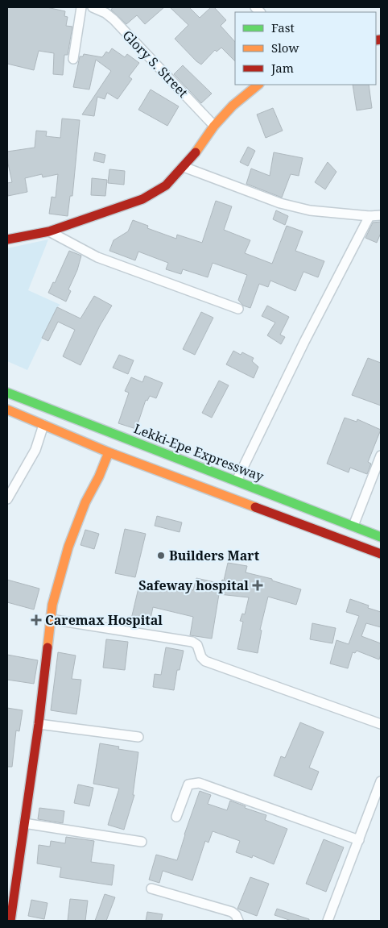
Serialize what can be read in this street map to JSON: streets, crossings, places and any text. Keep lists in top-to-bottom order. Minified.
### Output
{"streets":{"main road":["Lekki-Epe Expressway"],"street":["Glory S. Street"]},"places":{"other":["Builders Mart"],"health":["Safeway hospital","Caremax Hospital"]},"legend":["Fast","Slow","Jam"]}
